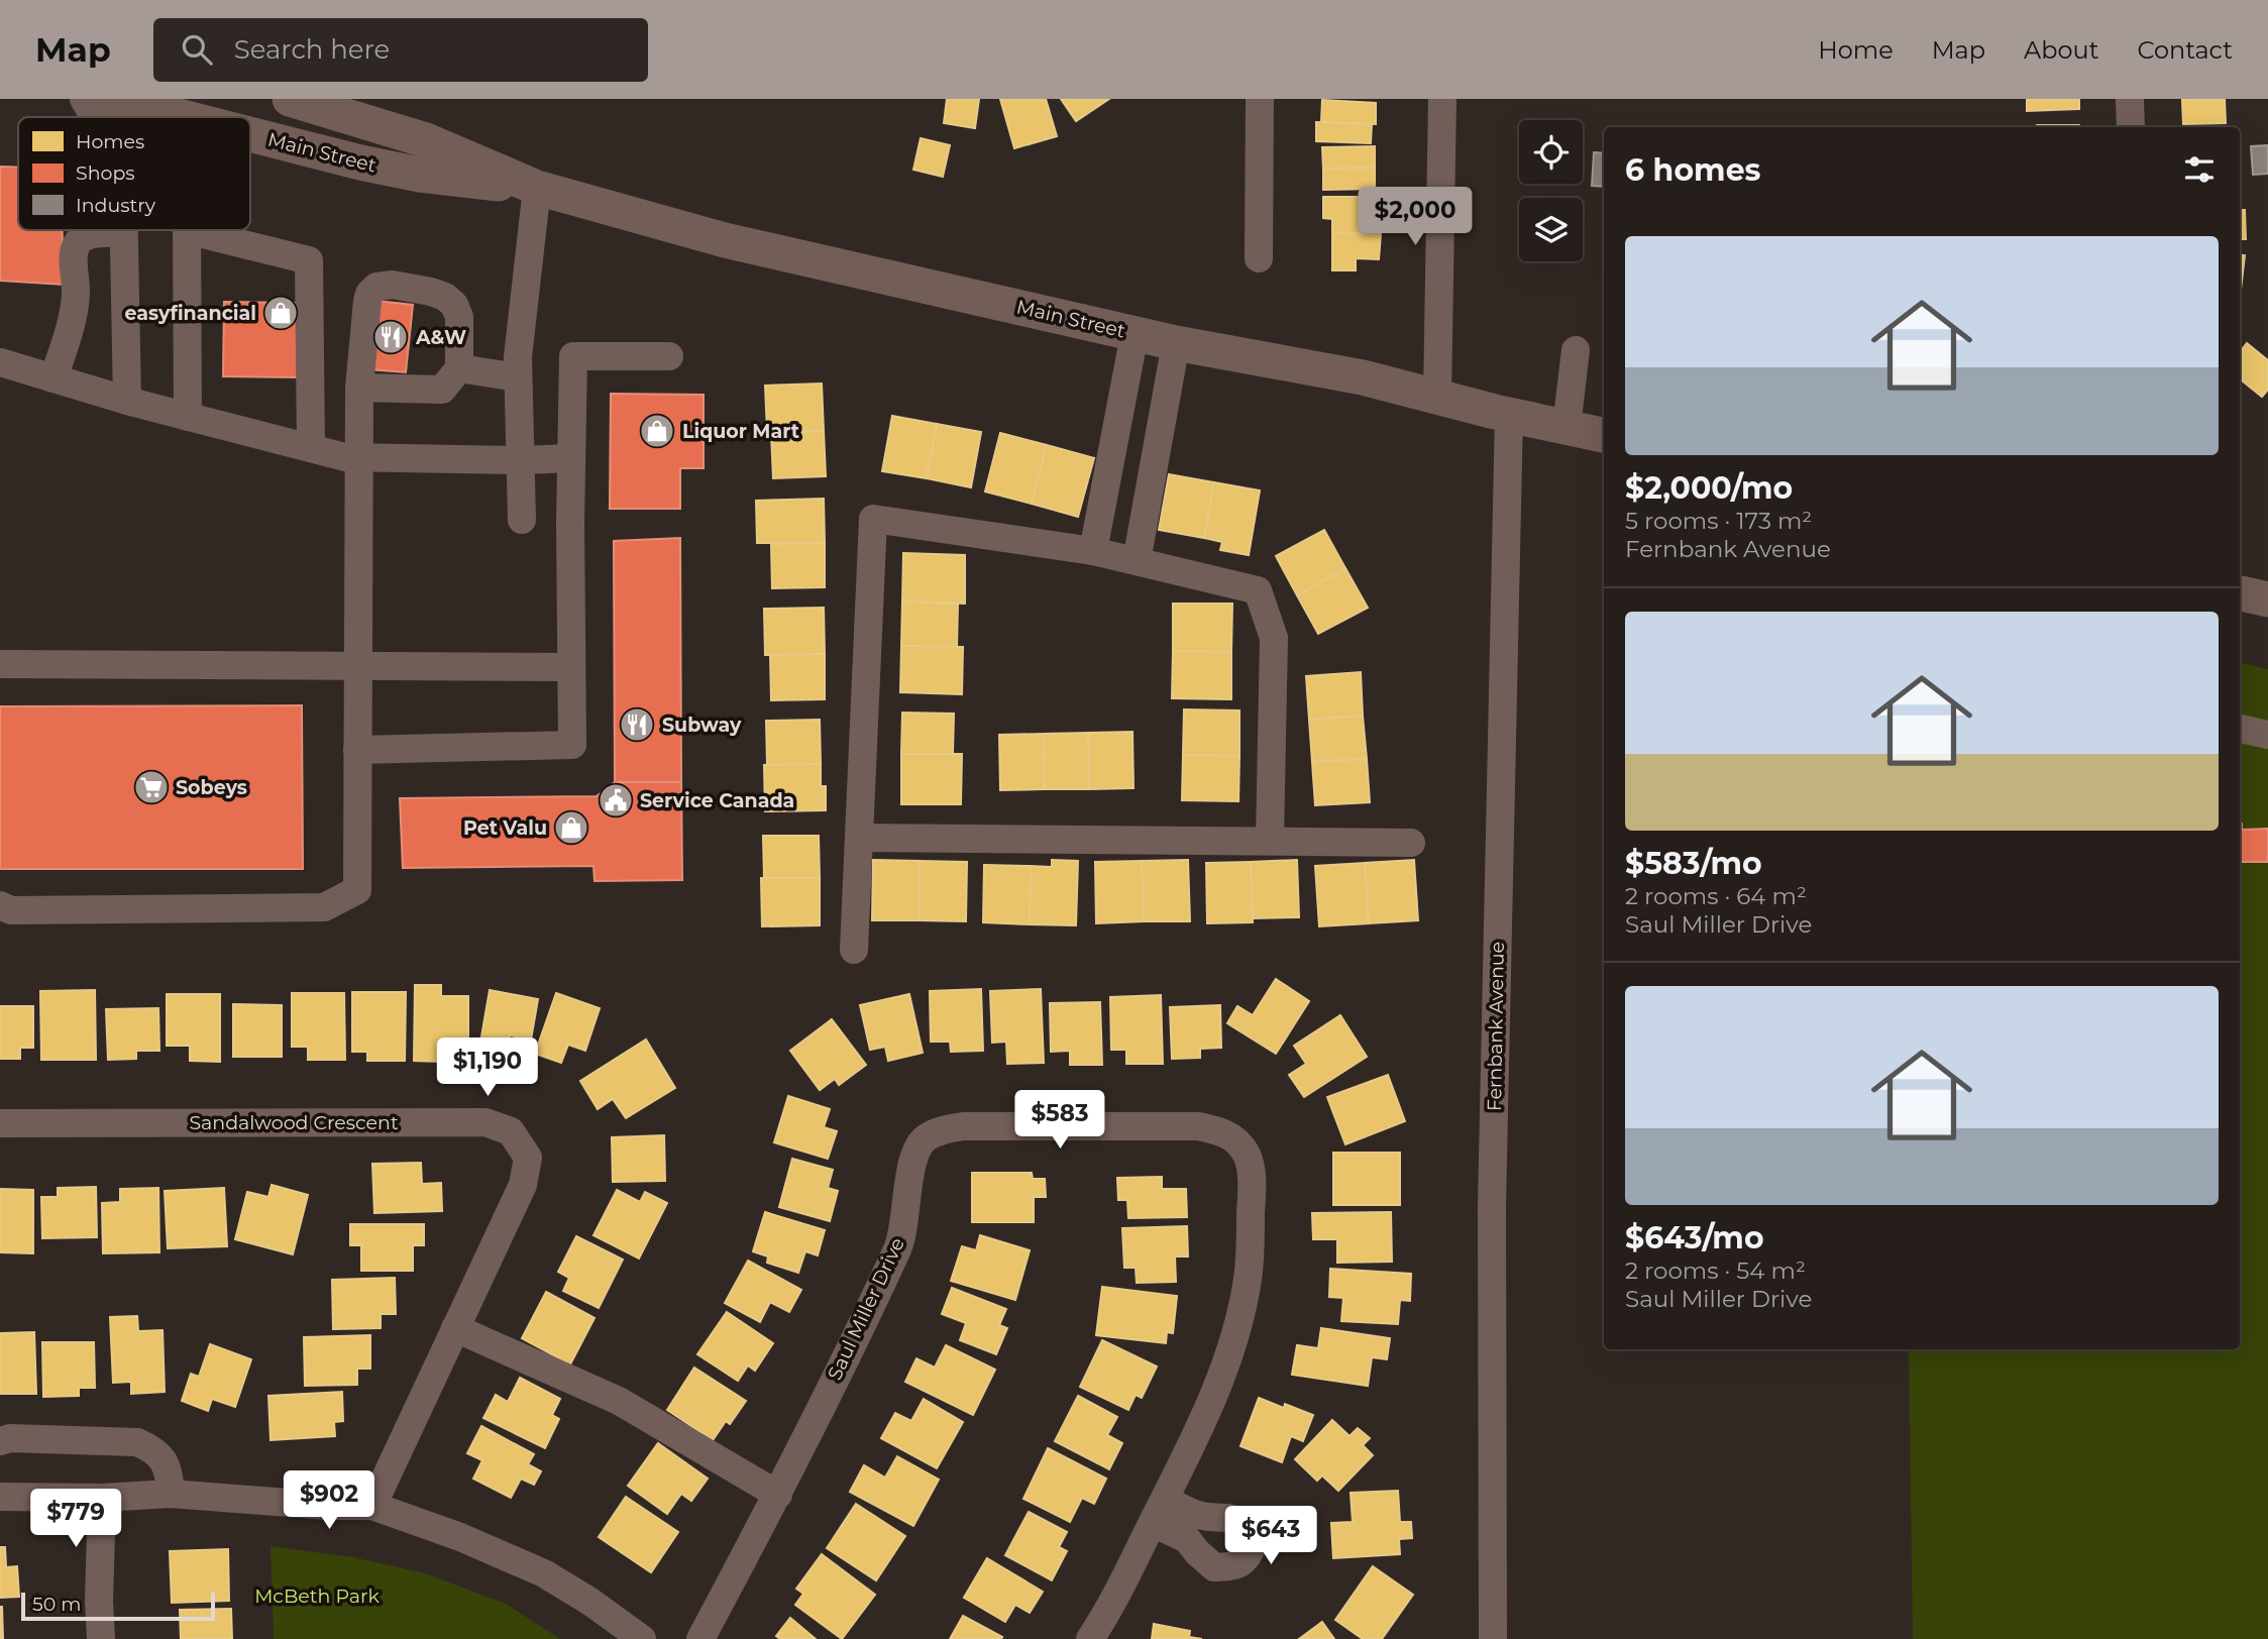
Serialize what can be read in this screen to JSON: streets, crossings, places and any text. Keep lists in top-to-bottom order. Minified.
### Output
{"streets":{"main road":["Main Street"],"street":["Fernbank Avenue","Sandalwood Crescent","Saul Miller Drive"]},"crossings":[["Main Street","Fernbank Avenue"]],"parks":["McBeth Park"],"places":{"shop":["easyfinancial","Liquor Mart","Pet Valu"],"restaurant":["A&W","Subway"],"supermarket":["Sobeys"],"public building":["Service Canada"]},"legend":["Homes","Shops","Industry"],"scale_bar":"50 m","page":{"header":"Map","search":"Search here","nav":["Home","Map","About","Contact"],"heading":"6 homes","price":["$2,000","$1,190","$583","$902","$779","$643"],"list":[{"name":"$2,000/mo","note":"5 rooms · 173 m² · Fernbank Avenue"},{"name":"$583/mo","note":"2 rooms · 64 m² · Saul Miller Drive"},{"name":"$643/mo","note":"2 rooms · 54 m² · Saul Miller Drive"}],"scale":"50 m"}}
